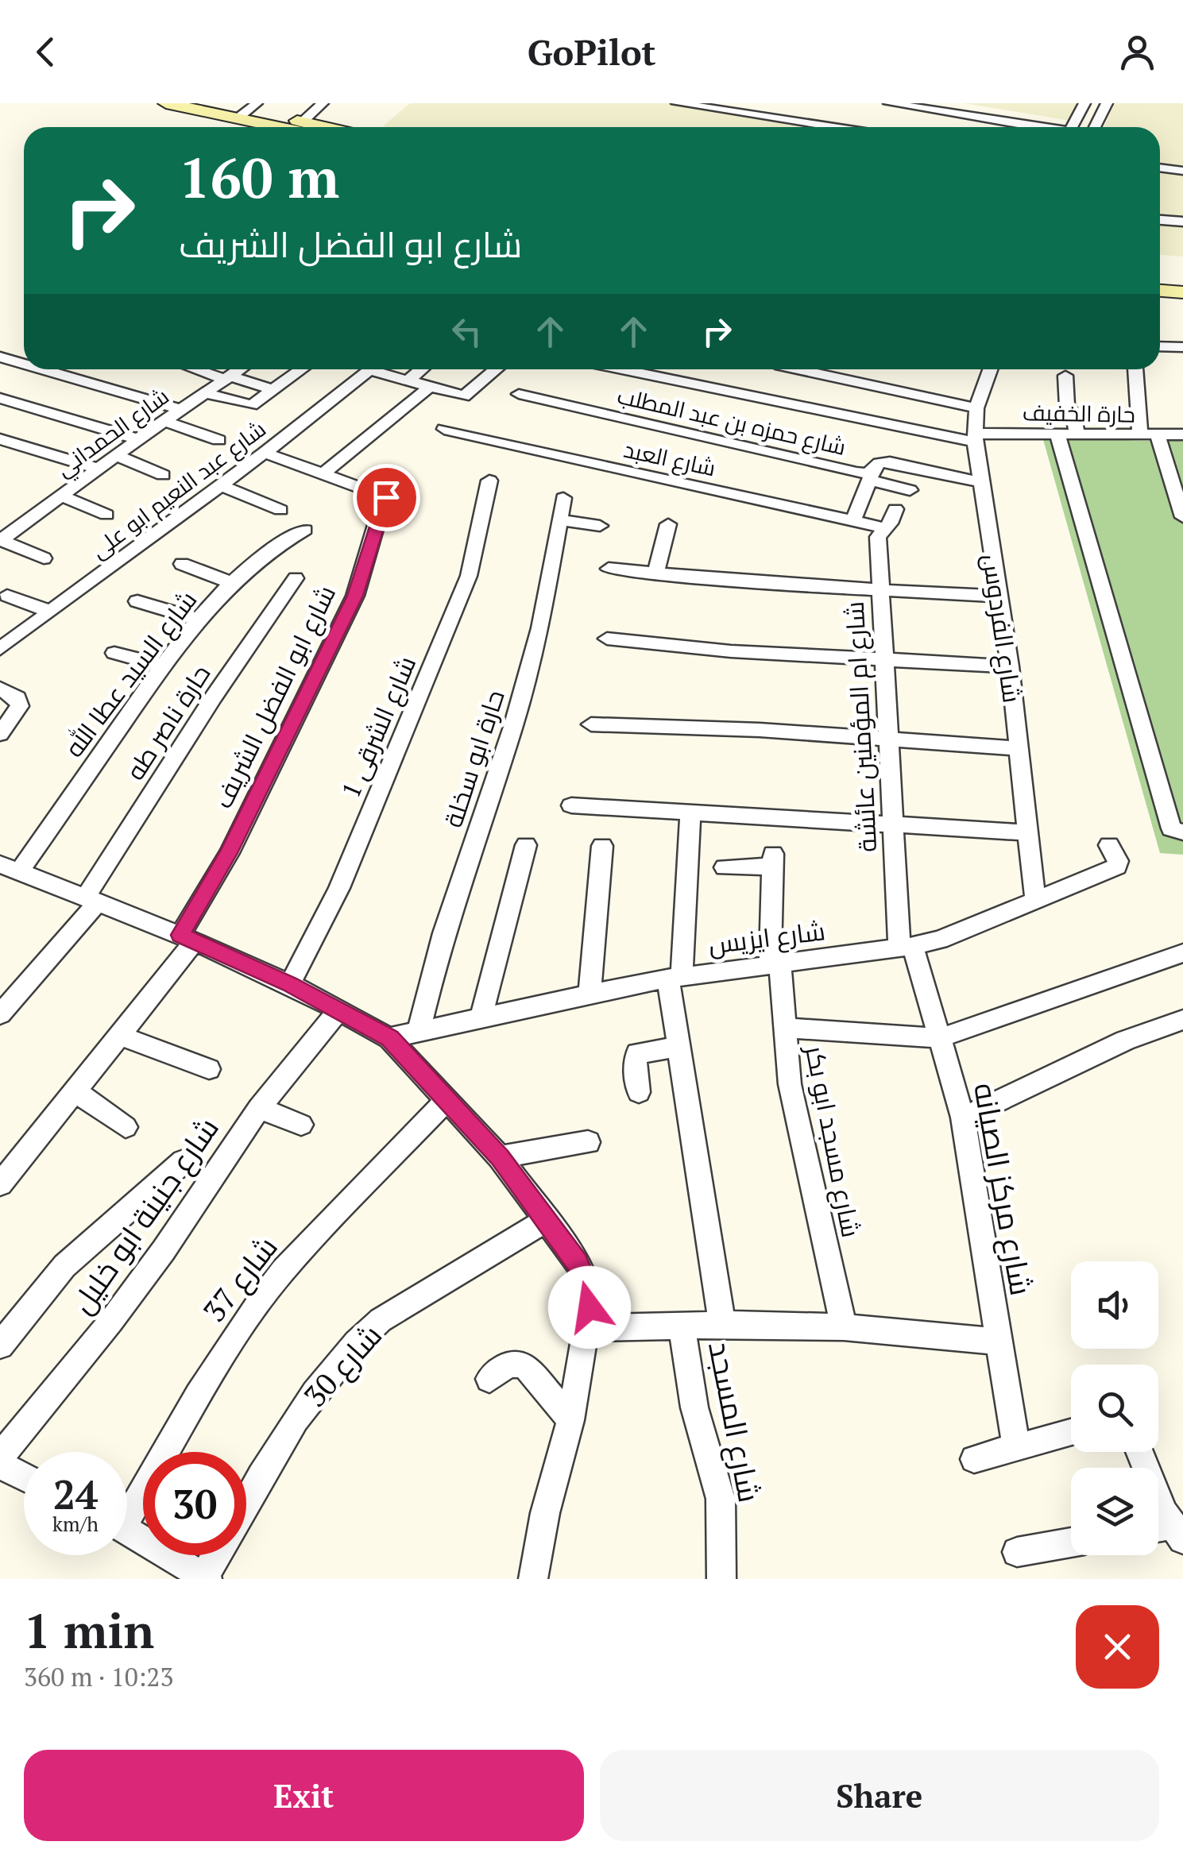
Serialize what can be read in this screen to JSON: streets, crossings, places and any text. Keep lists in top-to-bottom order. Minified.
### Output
{"streets":{"street":["حارة الخفيف","شارع حمزه بن عبد المطلب","شارع الحمداني","شارع العبد","شارع عبد النعيم ابو على","شارع الفردوس","شارع السيد عطا الله","شارع ابو الفضل الشريف","حارة ناصر طه","شارع الشرقى 1","شارع ام المؤمنين عائشة","حارة ابو سخلة","شارع ايزيس","شارع مسجد ابو بكر","شارع مركز الصيانه","شارع جنينة ابو خليل","شارع 37","شارع 30","شارع المسجد"]},"crossings":[["حارة الخفيف","شارع الفردوس"],["شارع حمزه بن عبد المطلب","شارع الفردوس"],["شارع العبد","شارع ام المؤمنين عائشة"],["شارع الفردوس","شارع ايزيس"],["شارع ام المؤمنين عائشة","شارع ايزيس"],["شارع ام المؤمنين عائشة","شارع مركز الصيانه"],["حارة ابو سخلة","شارع ايزيس"],["شارع ايزيس","شارع مسجد ابو بكر"],["شارع ايزيس","شارع مركز الصيانه"]],"page":{"header":"GoPilot","turn":["160 m","شارع ابو الفضل الشريف"],"speed":"24 km/h","limit":"30","heading":["1 min","360 m · 10:23"],"buttons":["Exit","Share"]}}
